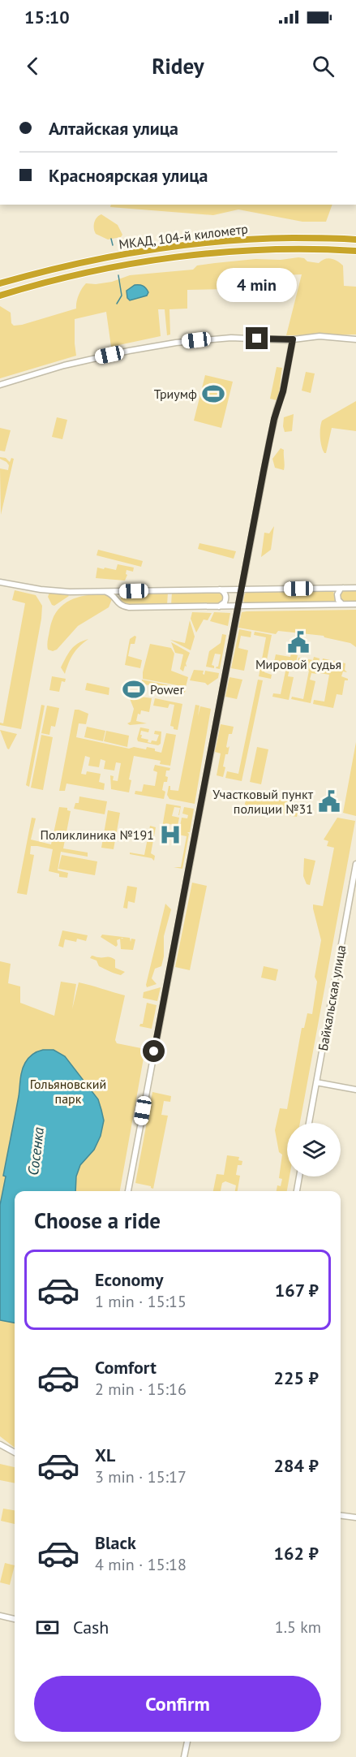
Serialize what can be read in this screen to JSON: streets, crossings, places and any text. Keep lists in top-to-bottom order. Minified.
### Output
{"streets":{"highway":["МКАД, 104-й километр"],"street":["Байкальская улица"]},"water":["Сосенка"],"parks":["Гольяновcкий парк"],"places":{"sports":["Триумф","Power"],"public building":["Мировой судья","Участковый пункт полиции №31"],"hospital":["Поликлиника №191"]},"page":{"status":"15:10","header":"Ridey","banner":["Алтайская улица","Красноярская улица"],"bubble":"4 min","heading":"Choose a ride","list":[{"name":"Economy","note":"1 min · 15:15","value":"167 ₽"},{"name":"Comfort","note":"2 min · 15:16","value":"225 ₽"},{"name":"XL","note":"3 min · 15:17","value":"284 ₽"},{"name":"Black","note":"4 min · 15:18","value":"162 ₽"}],"pay":["Cash","1.5 km"],"buttons":"Confirm"}}
